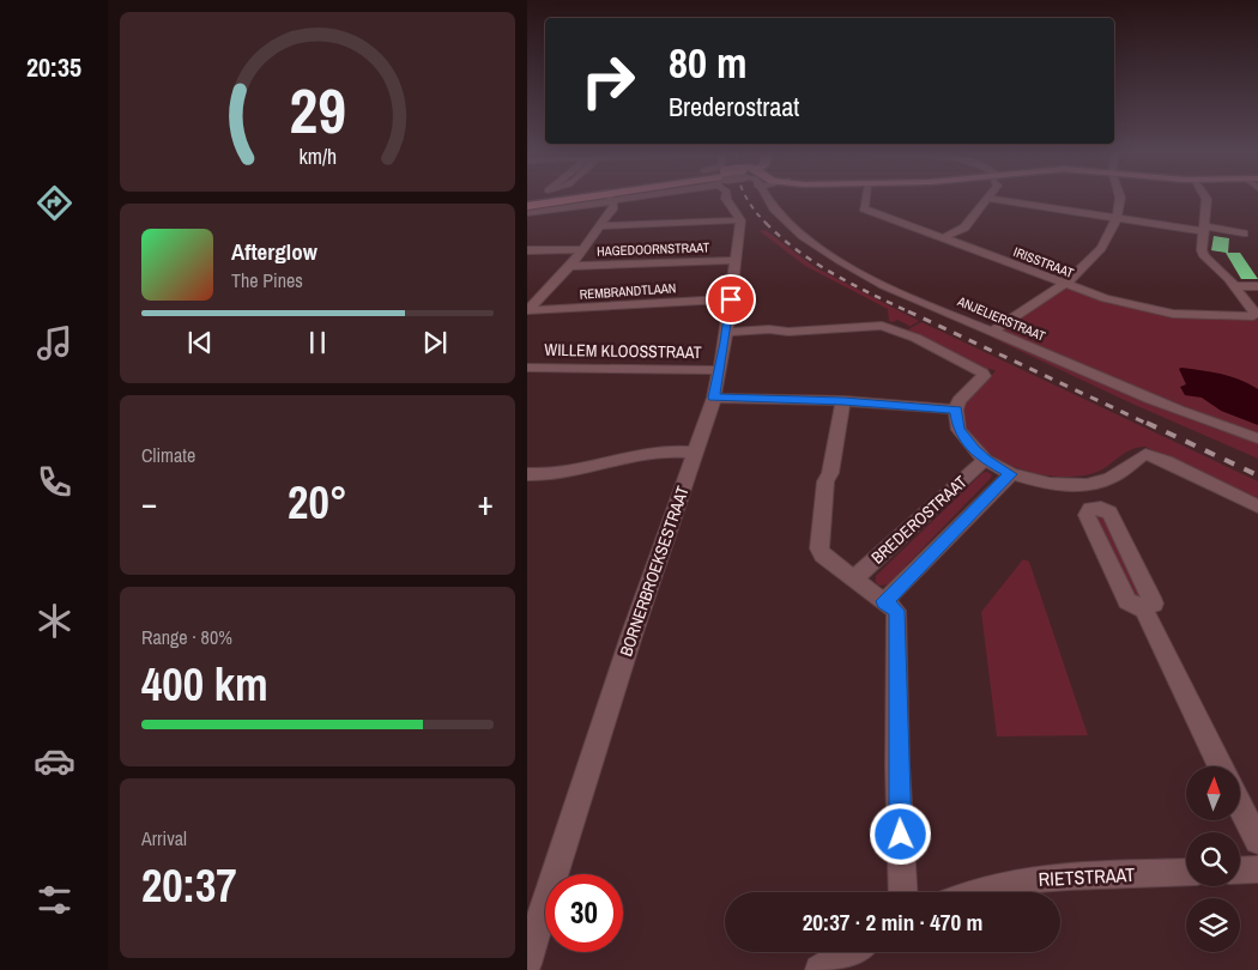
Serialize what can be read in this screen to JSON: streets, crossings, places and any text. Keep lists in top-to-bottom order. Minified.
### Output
{"streets":{"street":["HAGEDOORNSTRAAT","IRISSTRAAT","REMBRANDTLAAN","ANJELIERSTRAAT","WILLEM KLOOSSTRAAT","BREDEROSTRAAT","BORNERBROEKSESTRAAT","RIETSTRAAT"]},"crossings":[["HAGEDOORNSTRAAT","BORNERBROEKSESTRAAT"],["REMBRANDTLAAN","BORNERBROEKSESTRAAT"],["WILLEM KLOOSSTRAAT","BORNERBROEKSESTRAAT"]],"north":"top","page":{"tabs":"20:35","turn":["80 m","Brederostraat"],"song":["Afterglow","The Pines"],"tile":["Climate",["Range · 80%","400 km"],["Arrival","20:37"]],"heat":["−","20°","+"],"limit":"30","trip":"20:37 · 2 min · 470 m","gauge":["29","km/h"]}}
